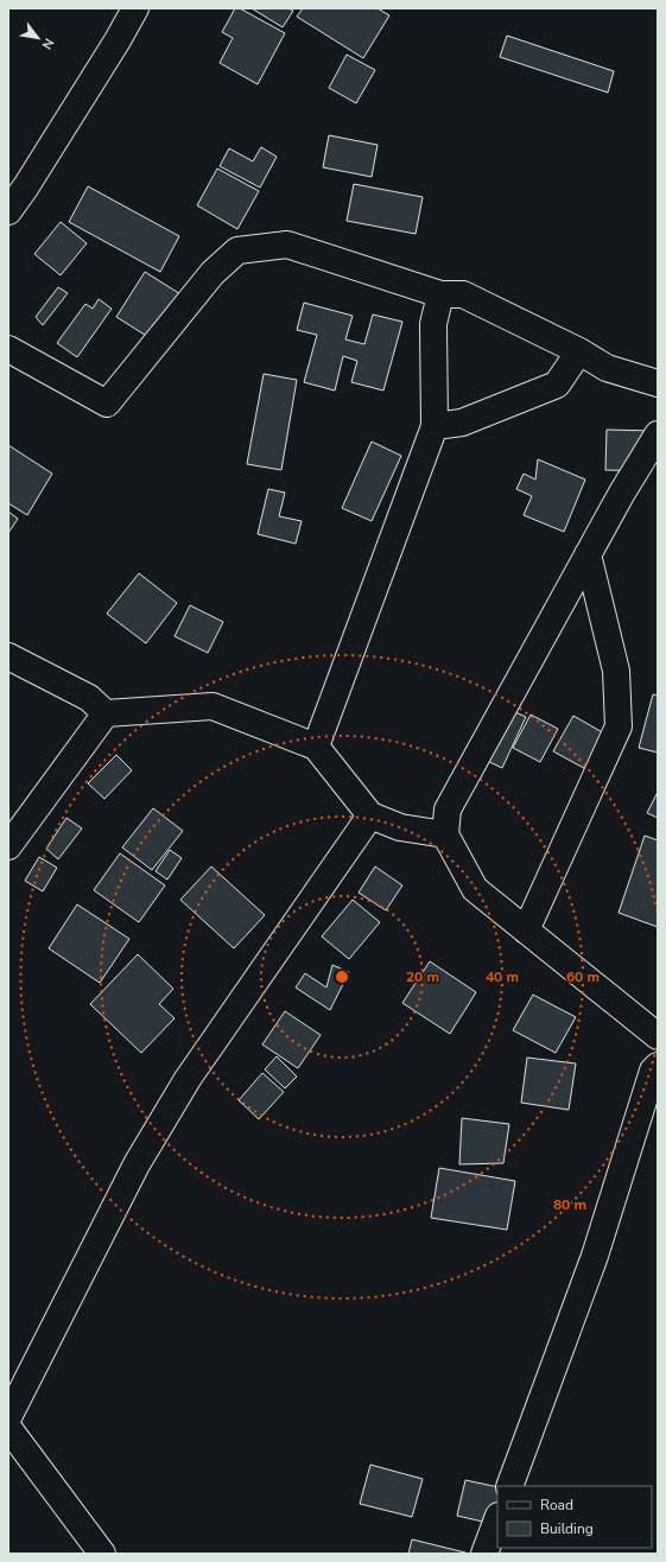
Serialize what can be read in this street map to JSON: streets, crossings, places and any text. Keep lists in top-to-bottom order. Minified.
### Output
{"legend":["Road","Building"],"north":"bottom right","rings":["20 m","40 m","60 m","80 m"]}
